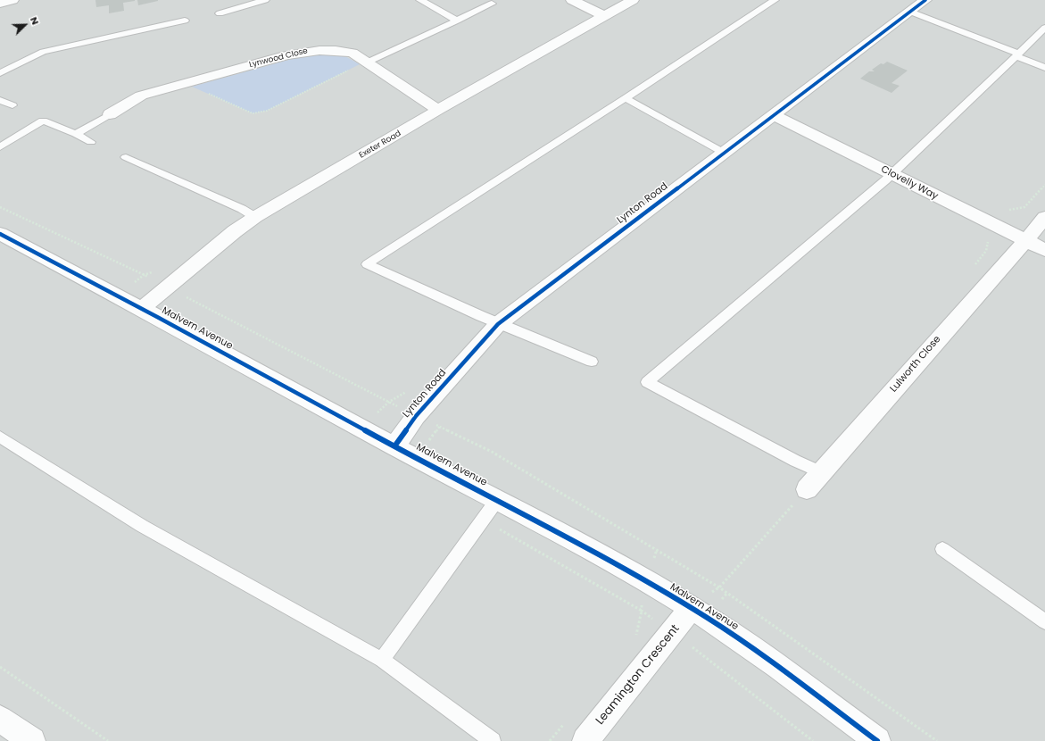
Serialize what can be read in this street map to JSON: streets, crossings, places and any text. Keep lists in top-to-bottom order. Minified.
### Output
{"streets":{"street":["Lynwood Close","Exeter Road","Clovelly Way","Lynton Road","Malvern Avenue","Lulworth Close","Leamington Crescent"]},"crossings":[["Lynwood Close","Exeter Road"],["Exeter Road","Malvern Avenue"],["Clovelly Way","Lynton Road"],["Clovelly Way","Lulworth Close"],["Lynton Road","Malvern Avenue"],["Malvern Avenue","Leamington Crescent"]],"north":"top right"}
